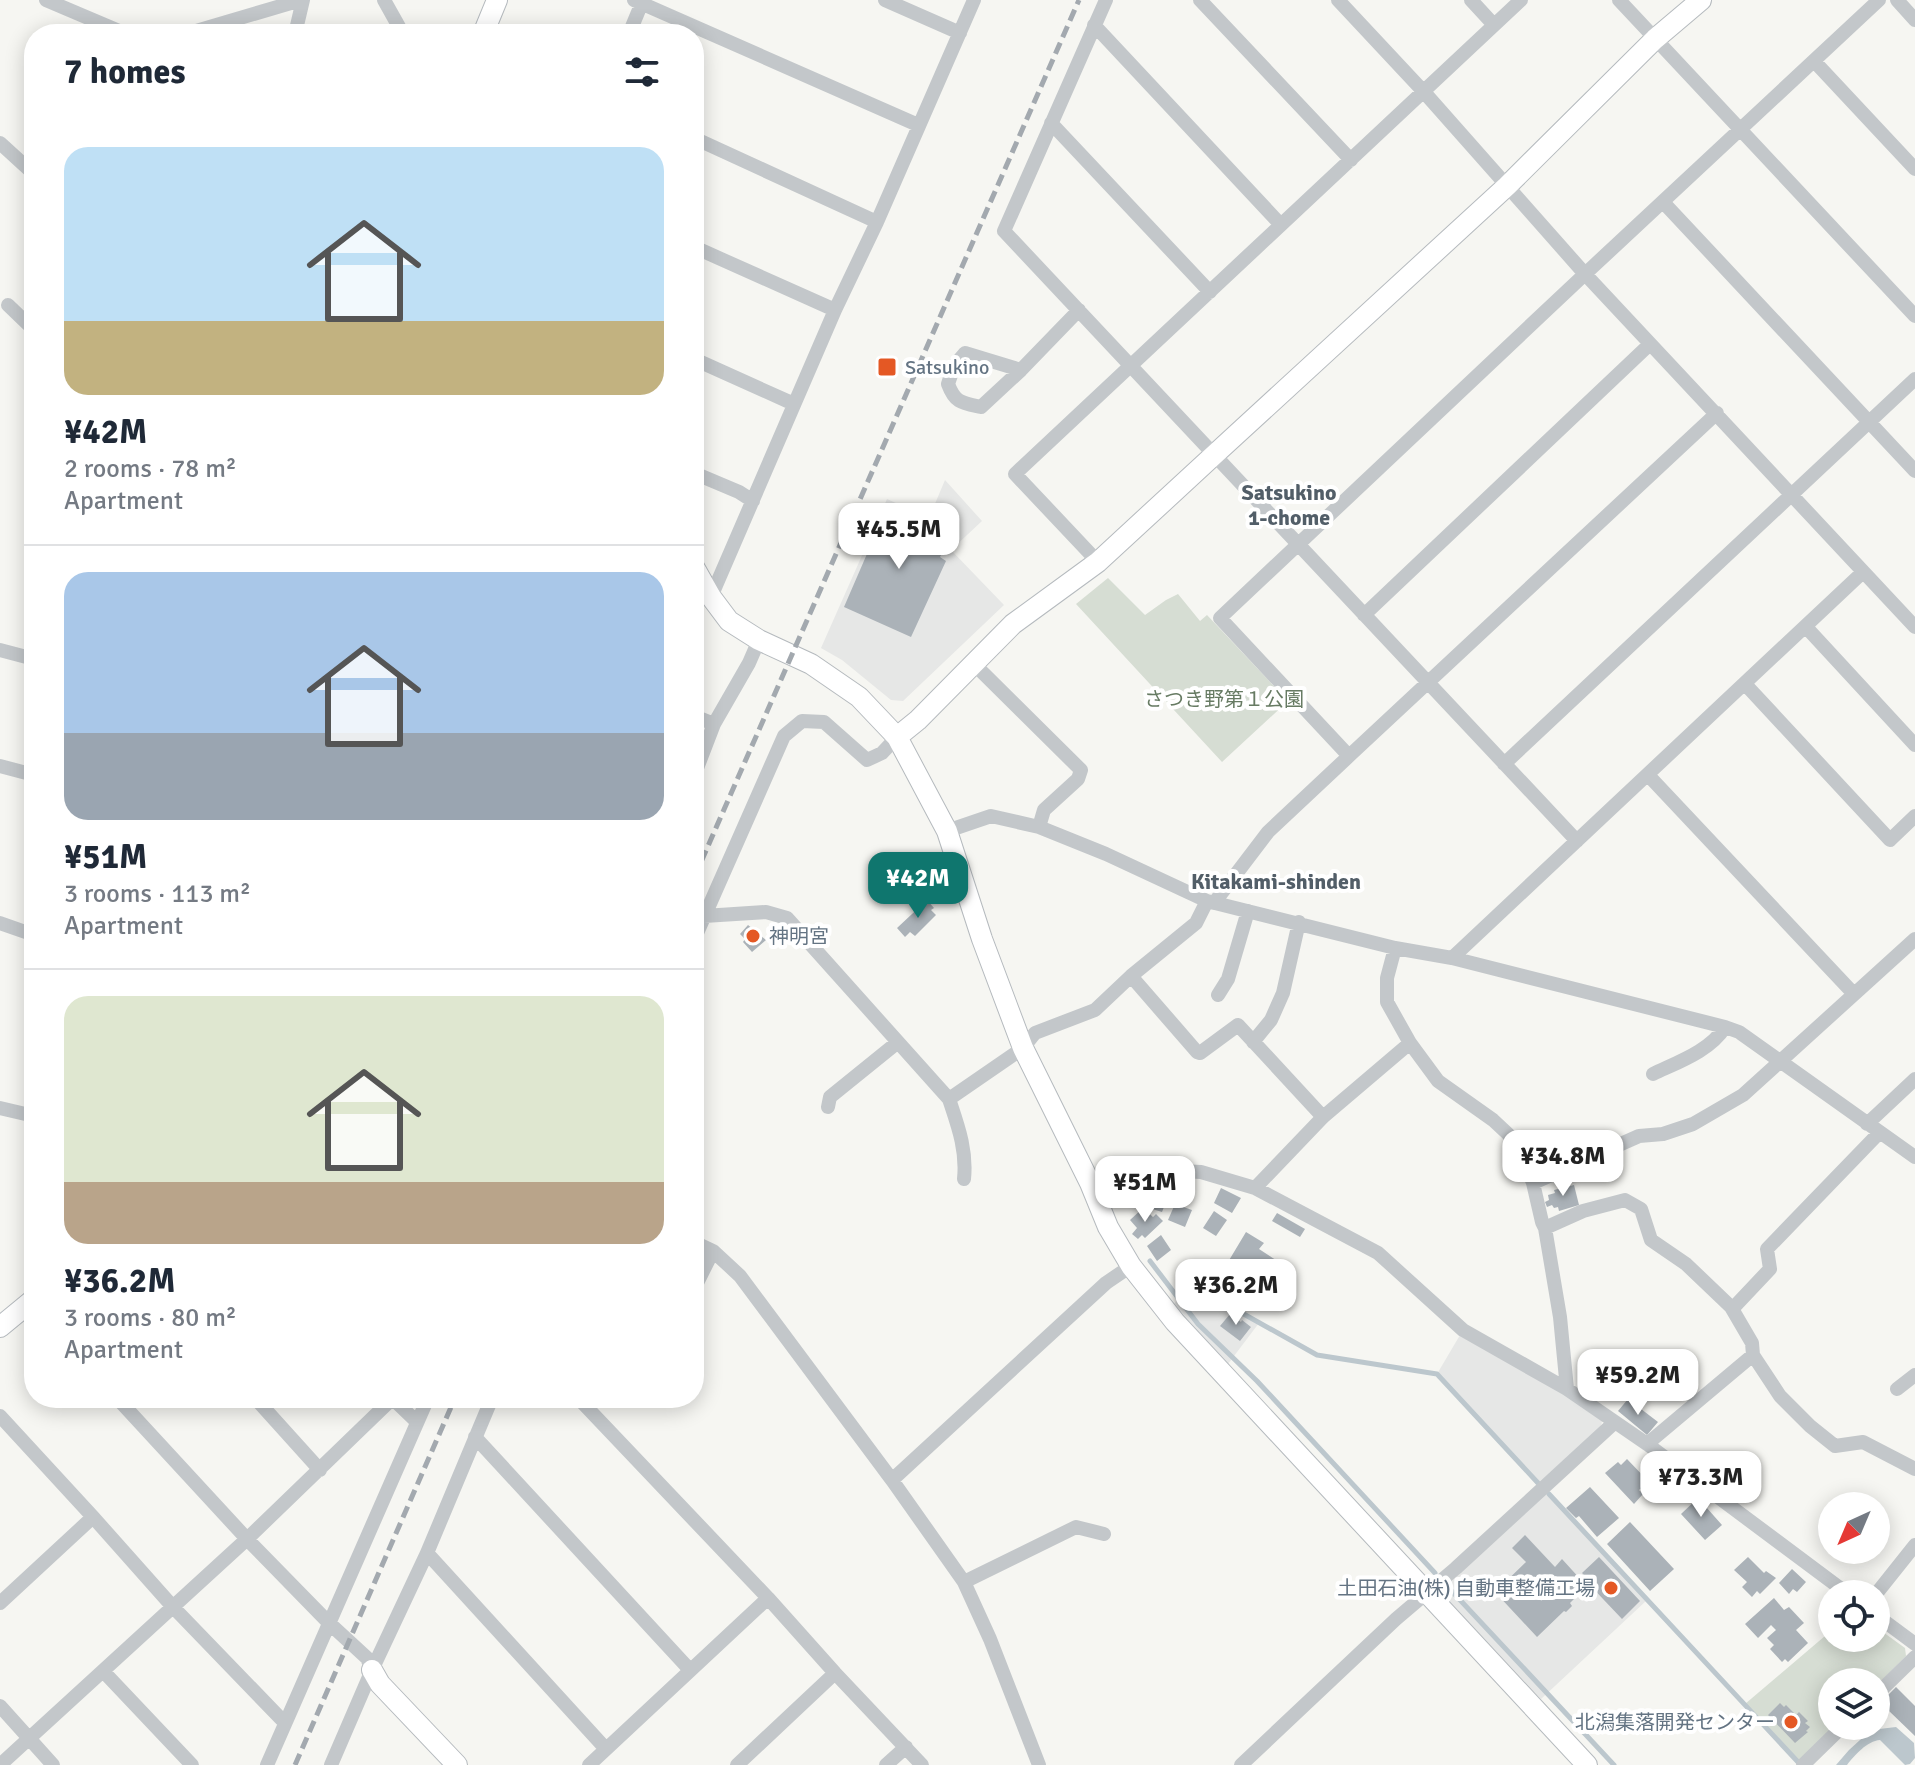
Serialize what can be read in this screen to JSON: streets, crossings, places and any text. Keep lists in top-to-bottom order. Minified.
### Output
{"districts":["Satsukino 1-chome","Kitakami-shinden"],"parks":["さつき野第１公園"],"places":{"transit":["Satsukino"],"other":["神明宮","土田石油(株) 自動車整備工場","北潟集落開発センター"]},"north":"bottom left","page":{"heading":"7 homes","list":[{"name":"¥42M","note":"2 rooms · 78 m² · Apartment"},{"name":"¥51M","note":"3 rooms · 113 m² · Apartment"},{"name":"¥36.2M","note":"3 rooms · 80 m² · Apartment"}],"price":["¥45.5M","¥42M","¥34.8M","¥51M","¥36.2M","¥59.2M","¥73.3M"]}}
